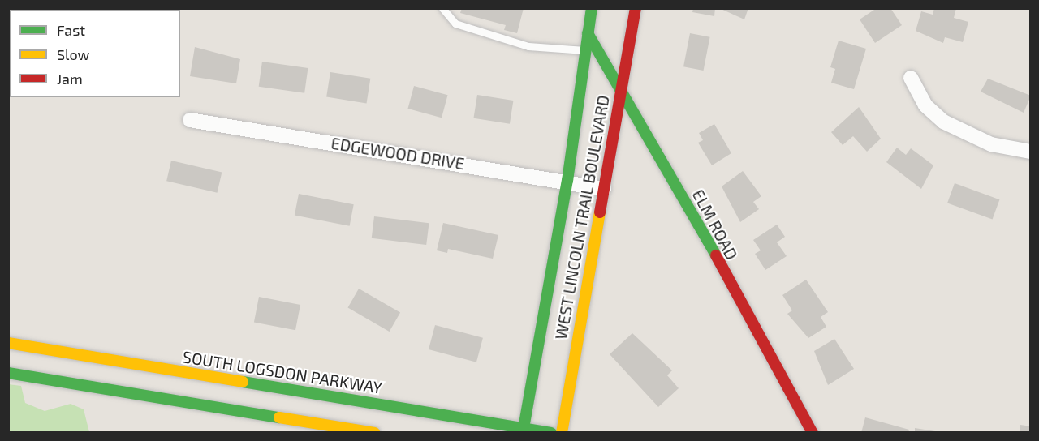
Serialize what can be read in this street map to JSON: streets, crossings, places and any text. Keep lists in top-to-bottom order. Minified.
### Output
{"streets":{"main road":["WEST LINCOLN TRAIL BOULEVARD","ELM ROAD","SOUTH LOGSDON PARKWAY"],"street":["EDGEWOOD DRIVE"]},"crossings":[["EDGEWOOD DRIVE","WEST LINCOLN TRAIL BOULEVARD"],["WEST LINCOLN TRAIL BOULEVARD","ELM ROAD"],["WEST LINCOLN TRAIL BOULEVARD","SOUTH LOGSDON PARKWAY"]],"legend":["Fast","Slow","Jam"]}
